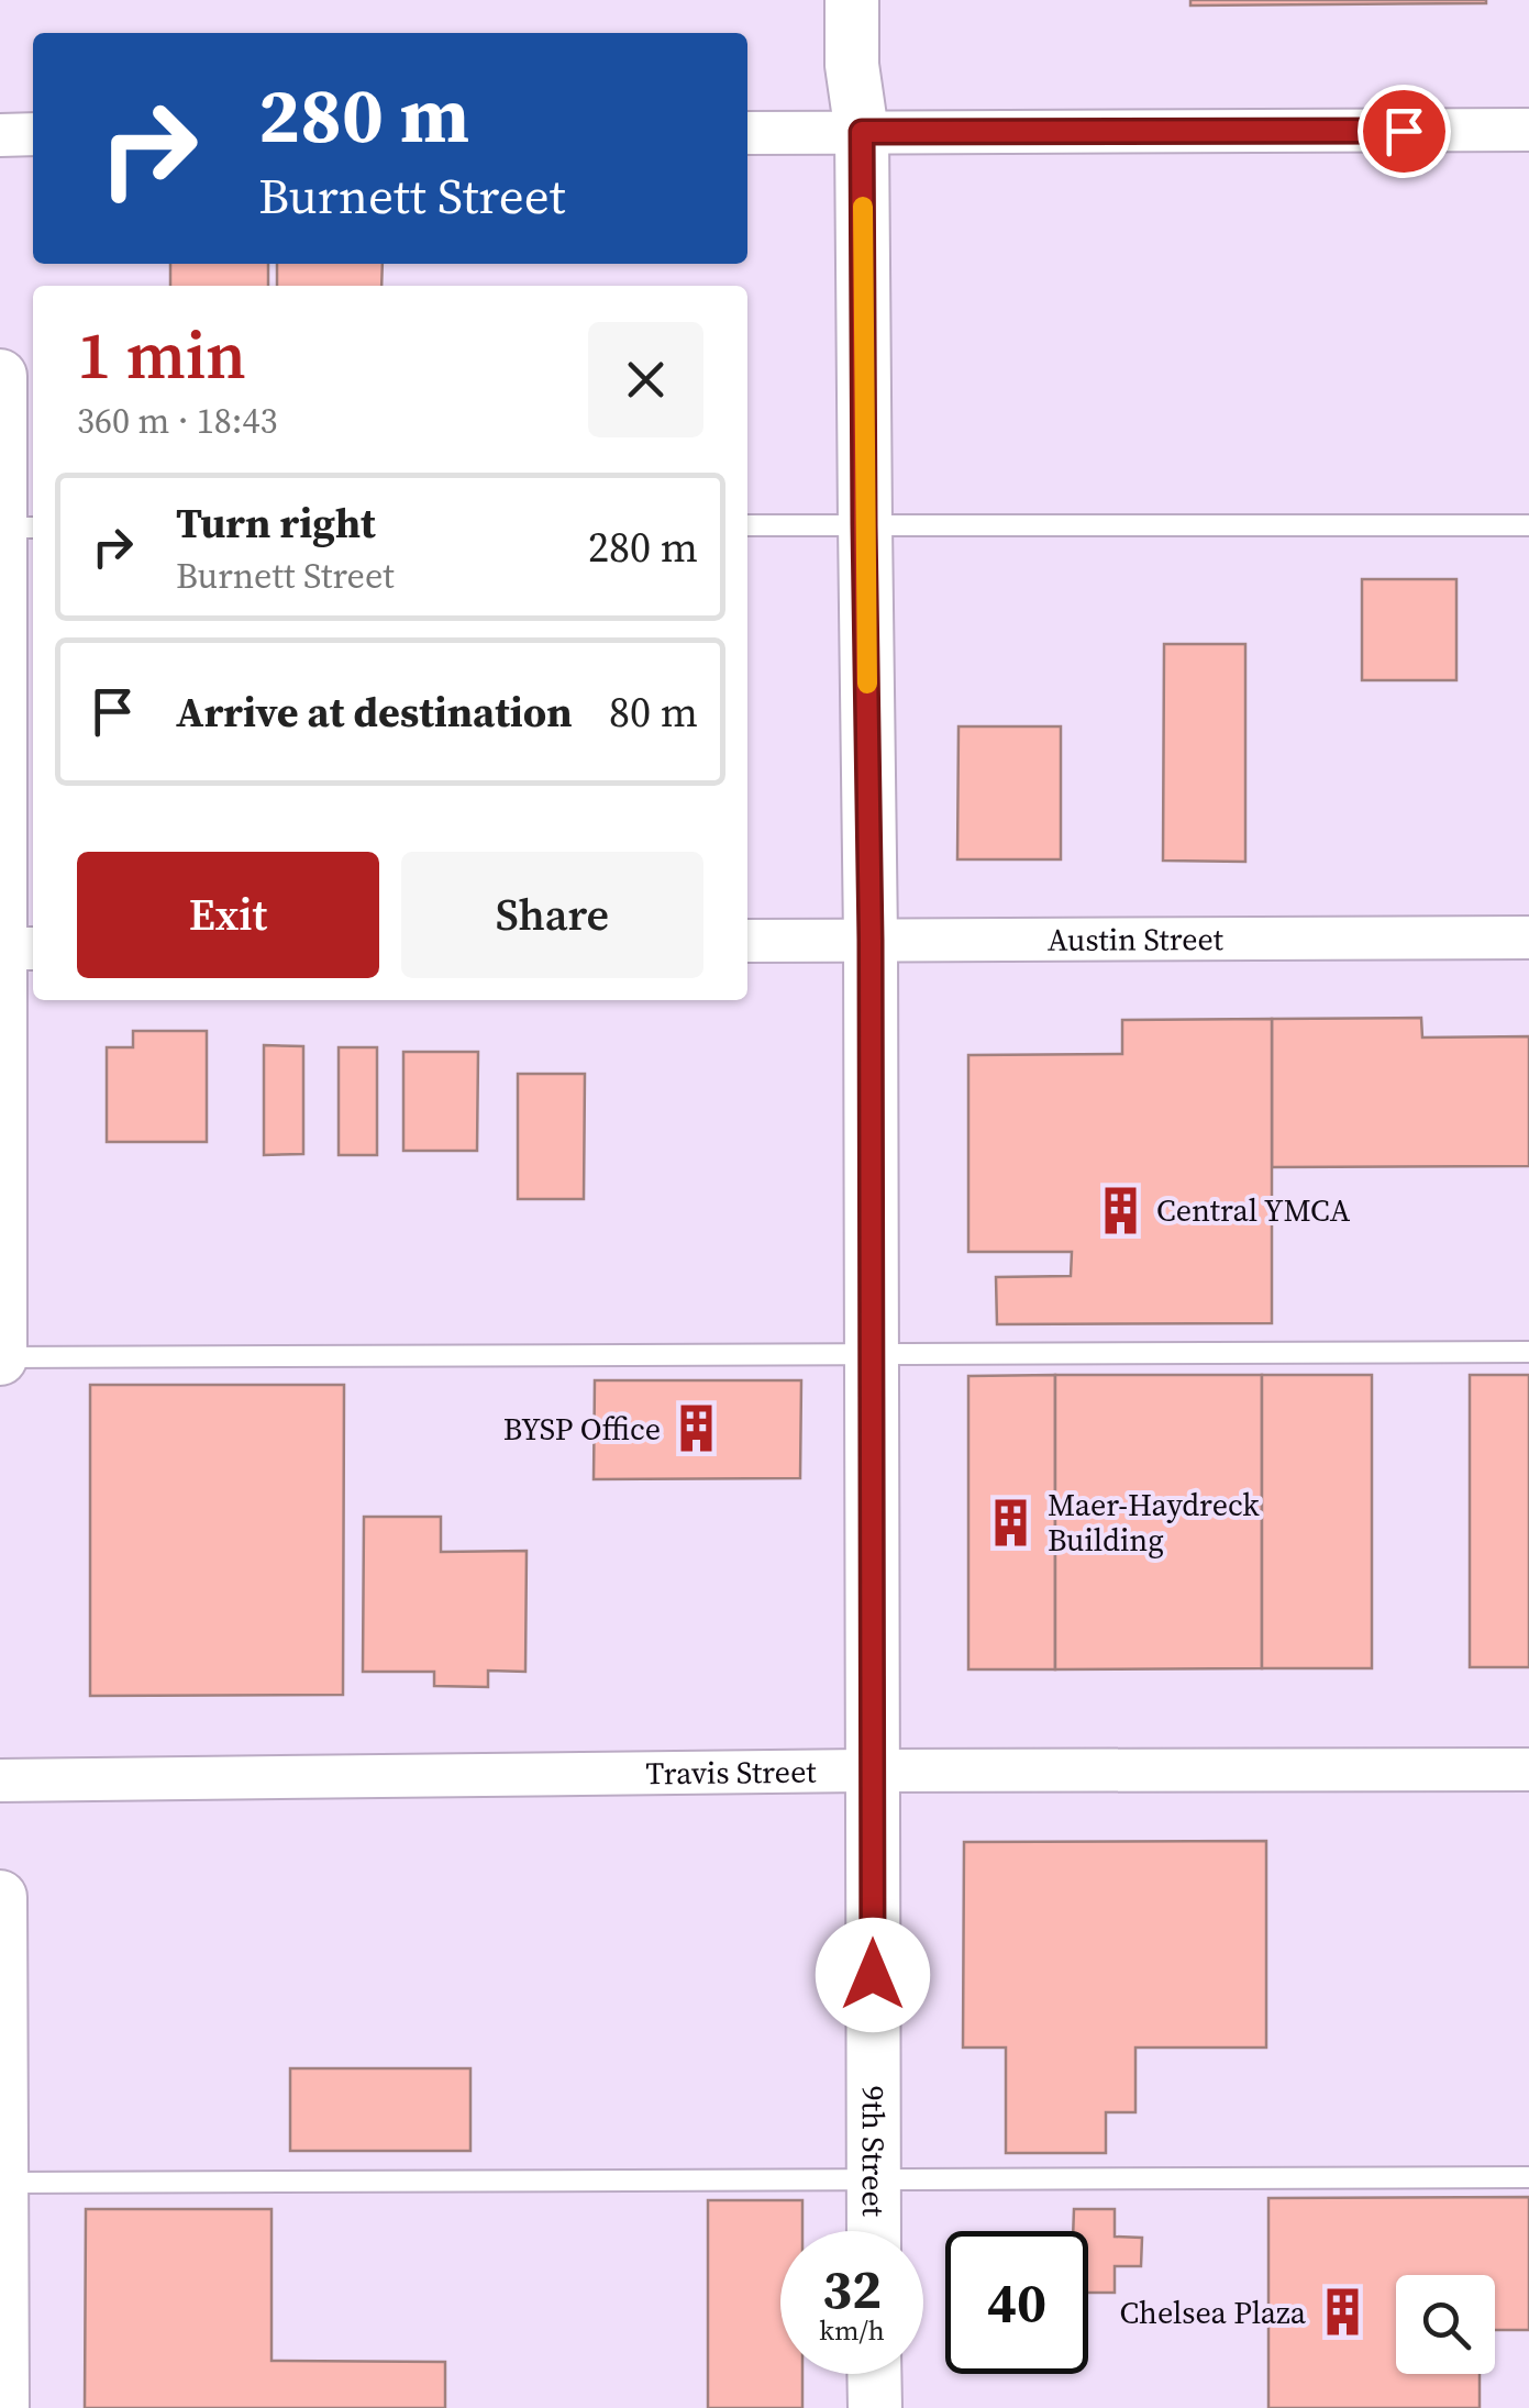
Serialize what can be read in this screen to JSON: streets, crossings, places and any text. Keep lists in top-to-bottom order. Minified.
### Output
{"streets":{"street":["Austin Street","Travis Street","9th Street"]},"crossings":[["Austin Street","9th Street"],["Travis Street","9th Street"]],"places":{"building":["Central YMCA","BYSP Office","Maer-Haydreck Building","Chelsea Plaza"]},"page":{"turn":["280 m","Burnett Street"],"heading":["1 min","360 m · 18:43"],"list":[{"name":"Turn right","note":"Burnett Street","value":"280 m"},{"name":"Arrive at destination","value":"80 m"}],"buttons":["Exit","Share"],"speed":"32 km/h","limit":"40"}}
